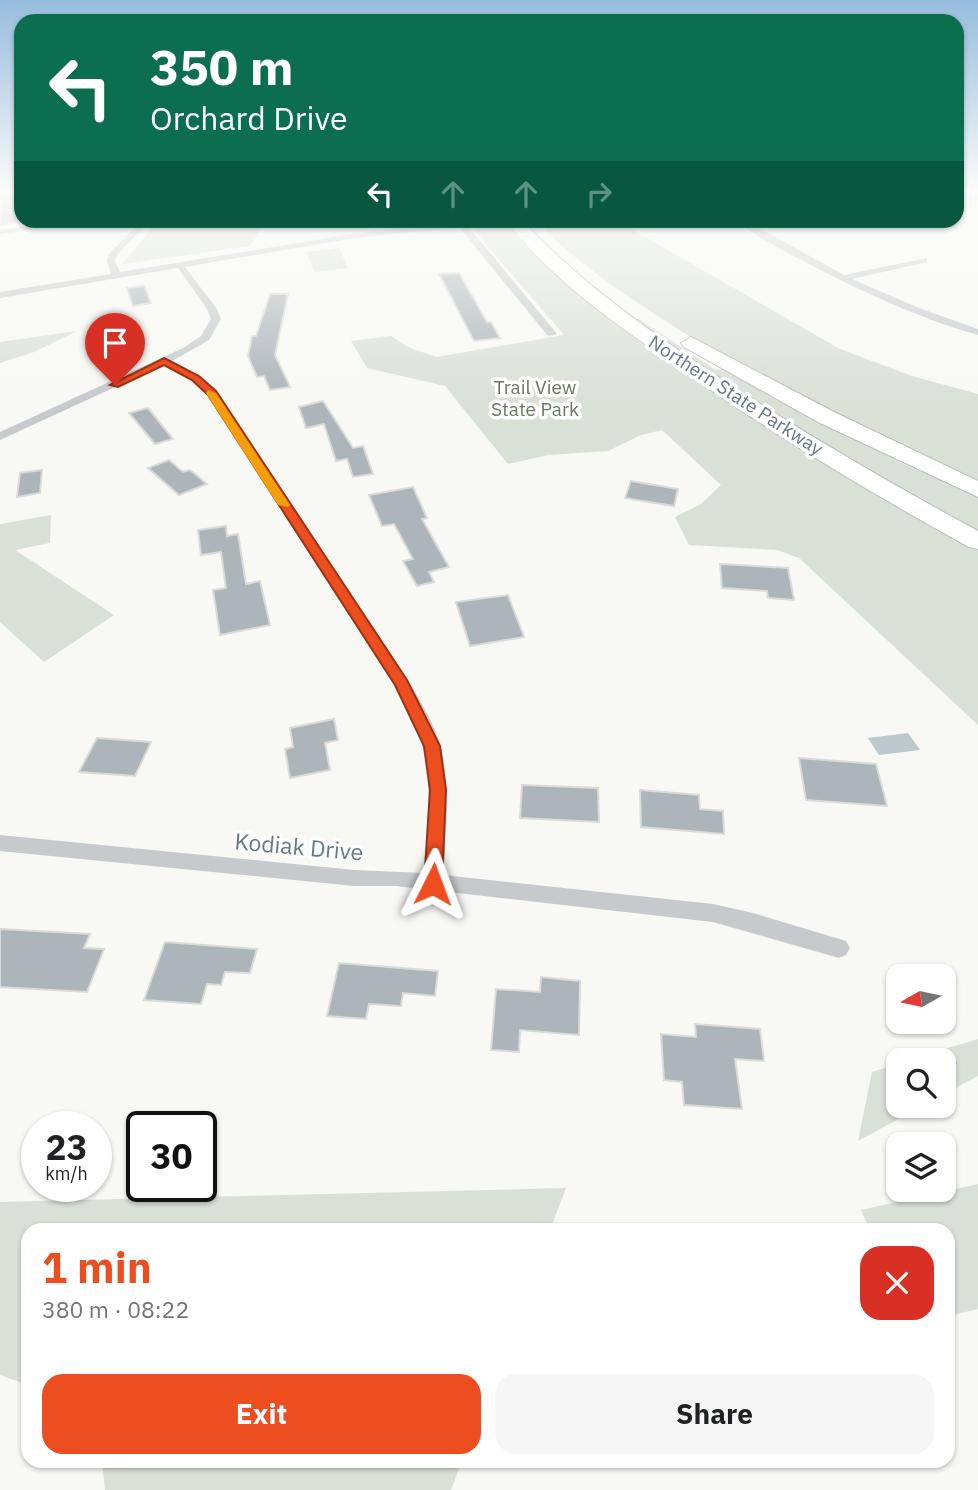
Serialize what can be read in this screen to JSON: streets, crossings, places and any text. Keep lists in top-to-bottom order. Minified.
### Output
{"streets":{"highway":["Northern State Parkway"],"street":["Kodiak Drive"]},"parks":["Trail View State Park"],"north":"left","page":{"turn":["350 m","Orchard Drive"],"speed":"23 km/h","limit":"30","heading":["1 min","380 m · 08:22"],"buttons":["Exit","Share"]}}
